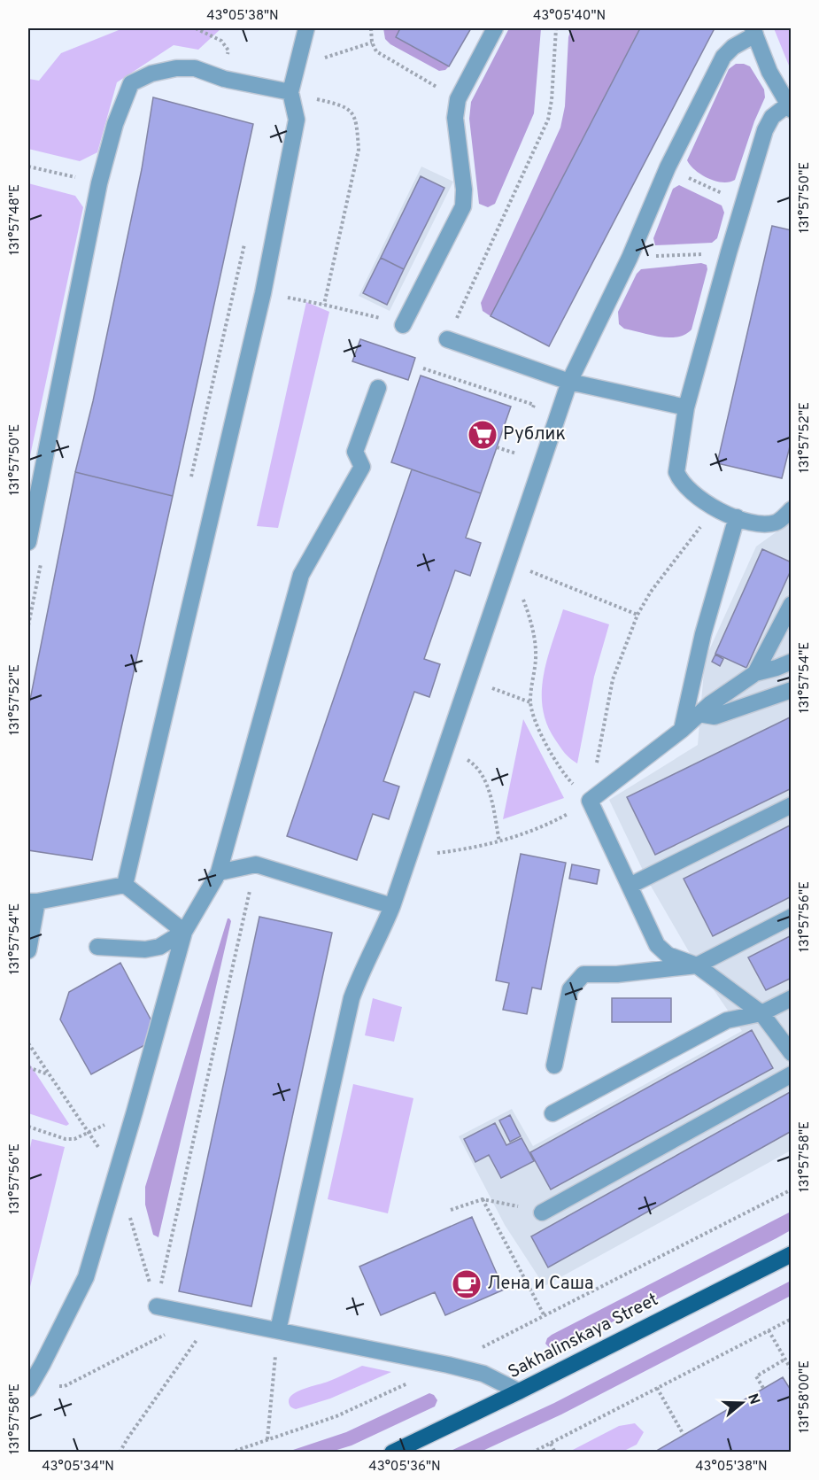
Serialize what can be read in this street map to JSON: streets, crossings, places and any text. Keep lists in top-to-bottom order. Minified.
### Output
{"streets":{"main road":["Sakhalinskaya Street"]},"places":{"supermarket":["Рублик"],"cafe":["Лена и Саша"]},"north":"right","coordinates":["43°05'38\"N","43°05'40\"N","131°57'50\"E","131°57'48\"E","131°57'52\"E","131°57'54\"E","131°57'56\"E","131°57'58\"E","131°58'00\"E","43°05'34\"N","43°05'36\"N"]}
